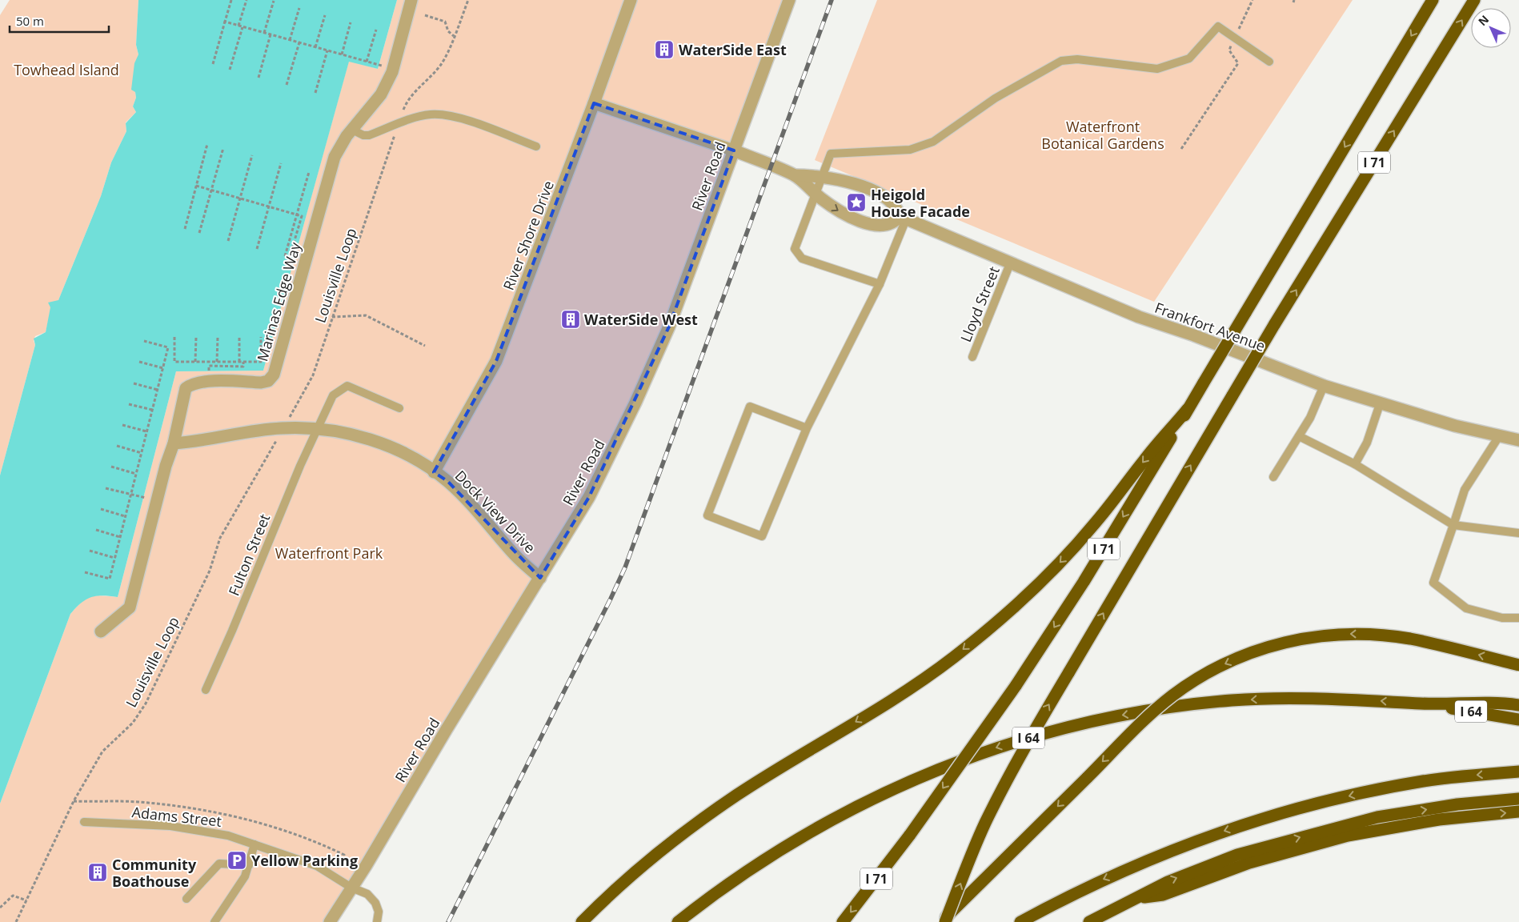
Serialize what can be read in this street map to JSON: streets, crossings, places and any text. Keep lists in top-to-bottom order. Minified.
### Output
{"streets":{"highway":["I 71","I 64"],"street":["River Road","River Shore Drive","Marinas Edge Way","Frankfort Avenue","Dock View Drive"],"lane":["Lloyd Street","Fulton Street","Adams Street"],"path":["Louisville Loop"]},"crossings":[["River Road","Dock View Drive"],["River Road","Adams Street"],["River Shore Drive","Dock View Drive"],["Marinas Edge Way","Dock View Drive"],["Lloyd Street","Frankfort Avenue"],["Dock View Drive","Fulton Street"]],"parks":["Towhead Island","Waterfront Botanical Gardens","Waterfront Park"],"places":{"building":["WaterSide East","WaterSide West","Community Boathouse"],"place":["Heigold House Facade"],"parking":["Yellow Parking"]},"scale_bar":"50 m","north":"top left"}
